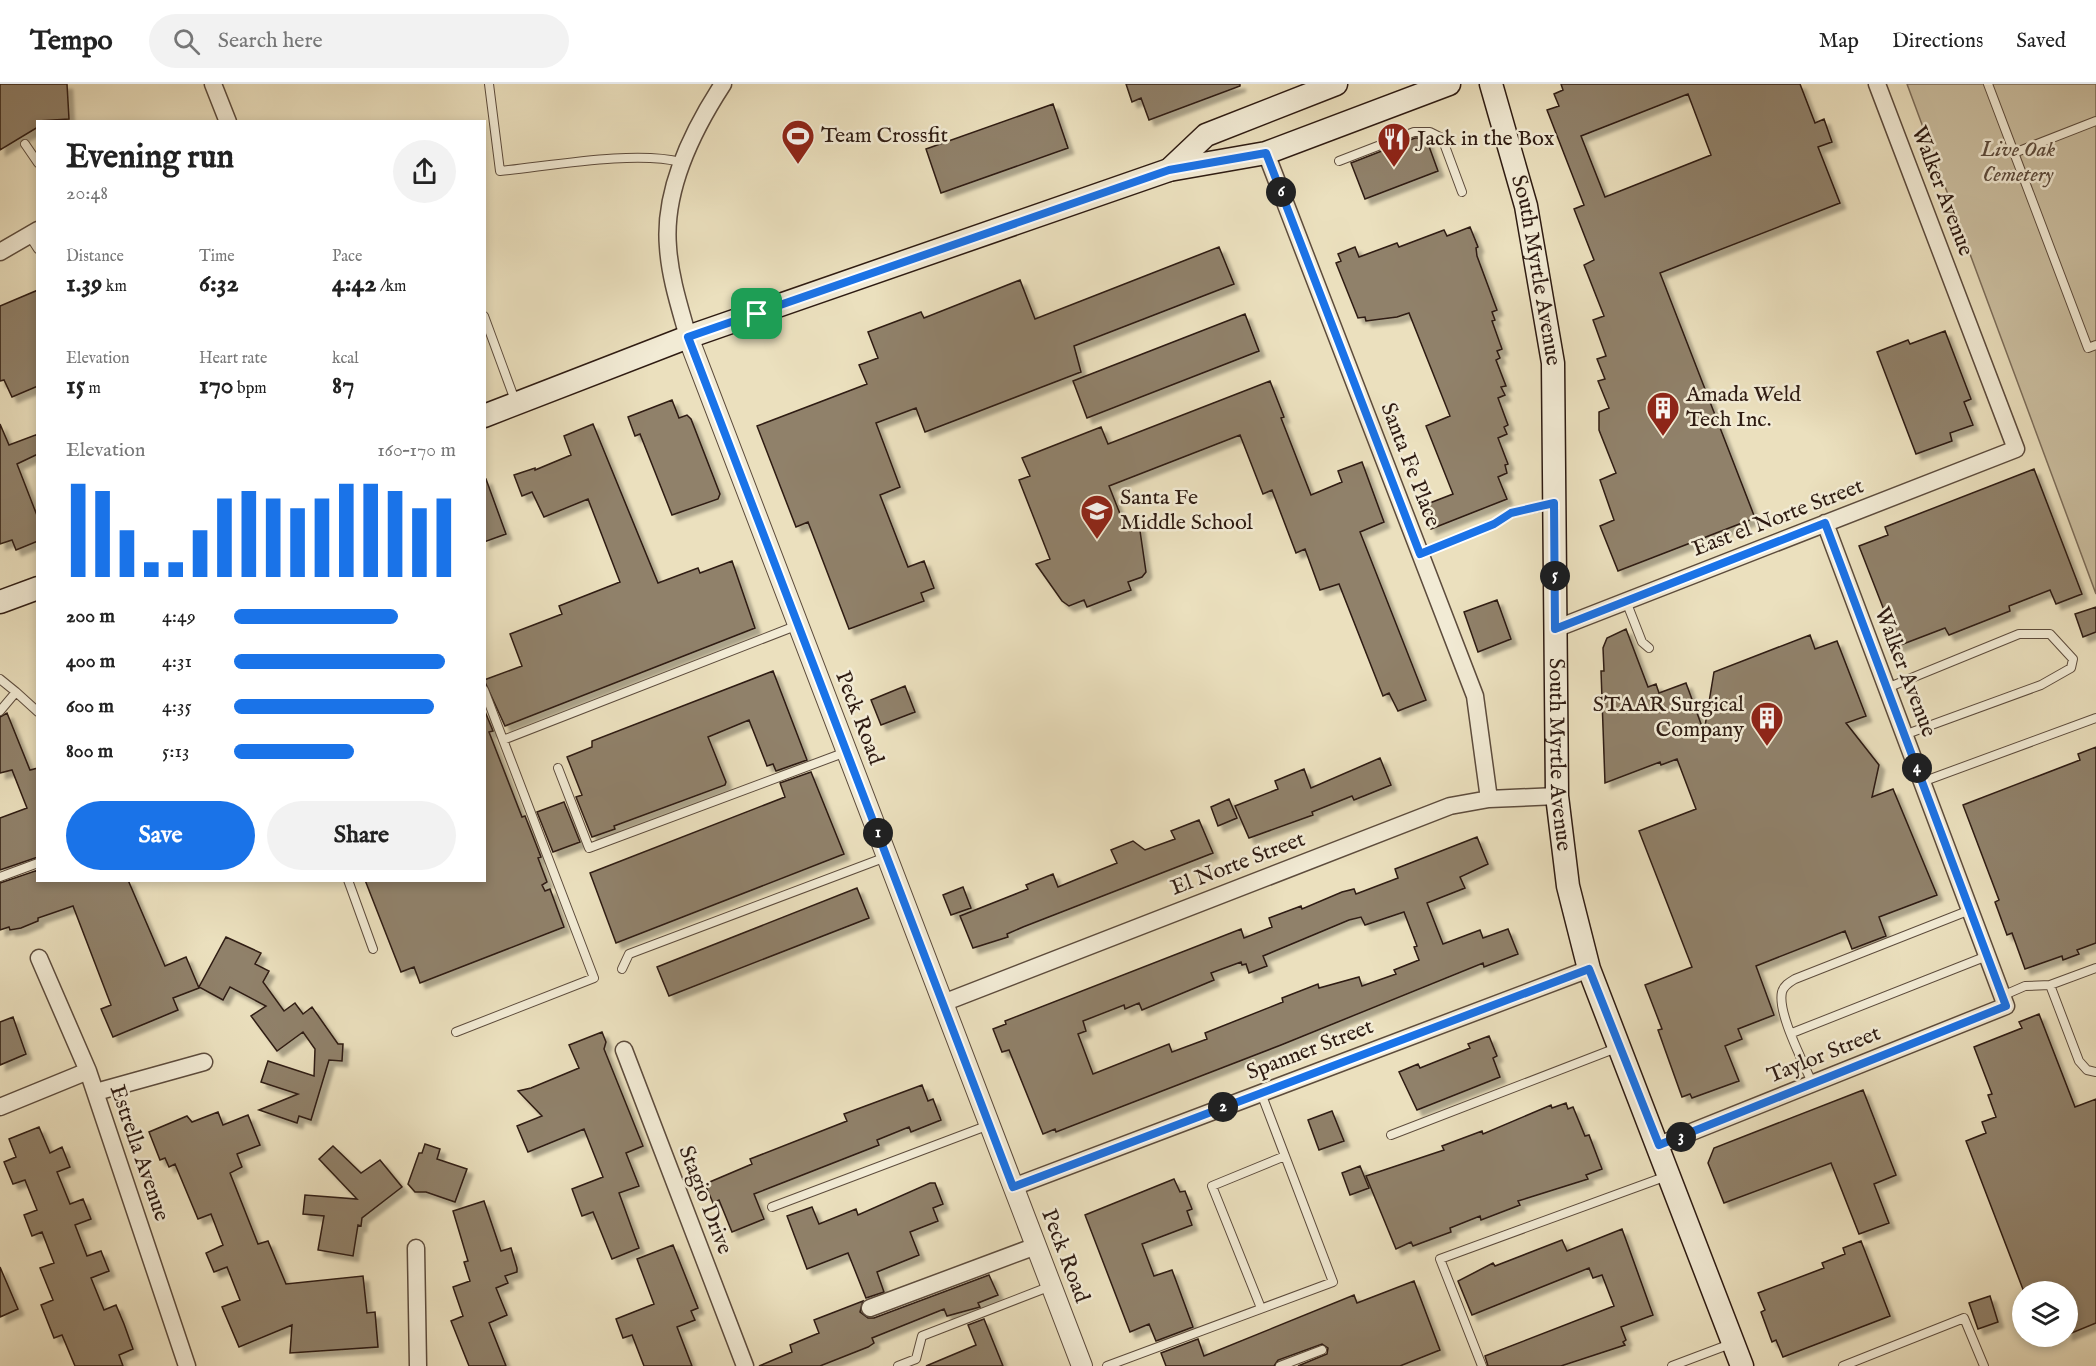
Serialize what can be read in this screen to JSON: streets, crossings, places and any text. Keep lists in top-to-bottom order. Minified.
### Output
{"streets":{"main road":["South Myrtle Avenue"],"street":["Walker Avenue","Santa Fe Place","East el Norte Street","Peck Road","El Norte Street","Spanner Street","Taylor Street","Estrella Avenue","Stagio Drive"]},"crossings":[["Walker Avenue","East el Norte Street"],["Walker Avenue","Taylor Street"],["South Myrtle Avenue","East el Norte Street"],["South Myrtle Avenue","El Norte Street"],["South Myrtle Avenue","Spanner Street"],["South Myrtle Avenue","Taylor Street"],["Santa Fe Place","El Norte Street"],["Peck Road","El Norte Street"],["Peck Road","Spanner Street"]],"parks":["Live Oak Cemetery"],"places":{"sports":["Team Crossfit"],"restaurant":["Jack in the Box"],"building":["Amada Weld Tech Inc.","STAAR Surgical Company"],"school or university":["Santa Fe Middle School"]},"page":{"header":"Tempo","search":"Search here","nav":["Map","Directions","Saved"],"heading":["Evening run","20:48"],"pins":["6","5","4","1","2","3"],"stats":[["Distance","1.39 km"],["Time","6:32"],["Pace","4:42 /km"],["Elevation","15 m"],["Heart rate","170 bpm"],["kcal","87"]],"chart":["Elevation","160–170 m"],"list":[{"name":"200 m","note":"4:49"},{"name":"400 m","note":"4:31"},{"name":"600 m","note":"4:35"},{"name":"800 m","note":"5:13"}],"buttons":["Save","Share"]}}
